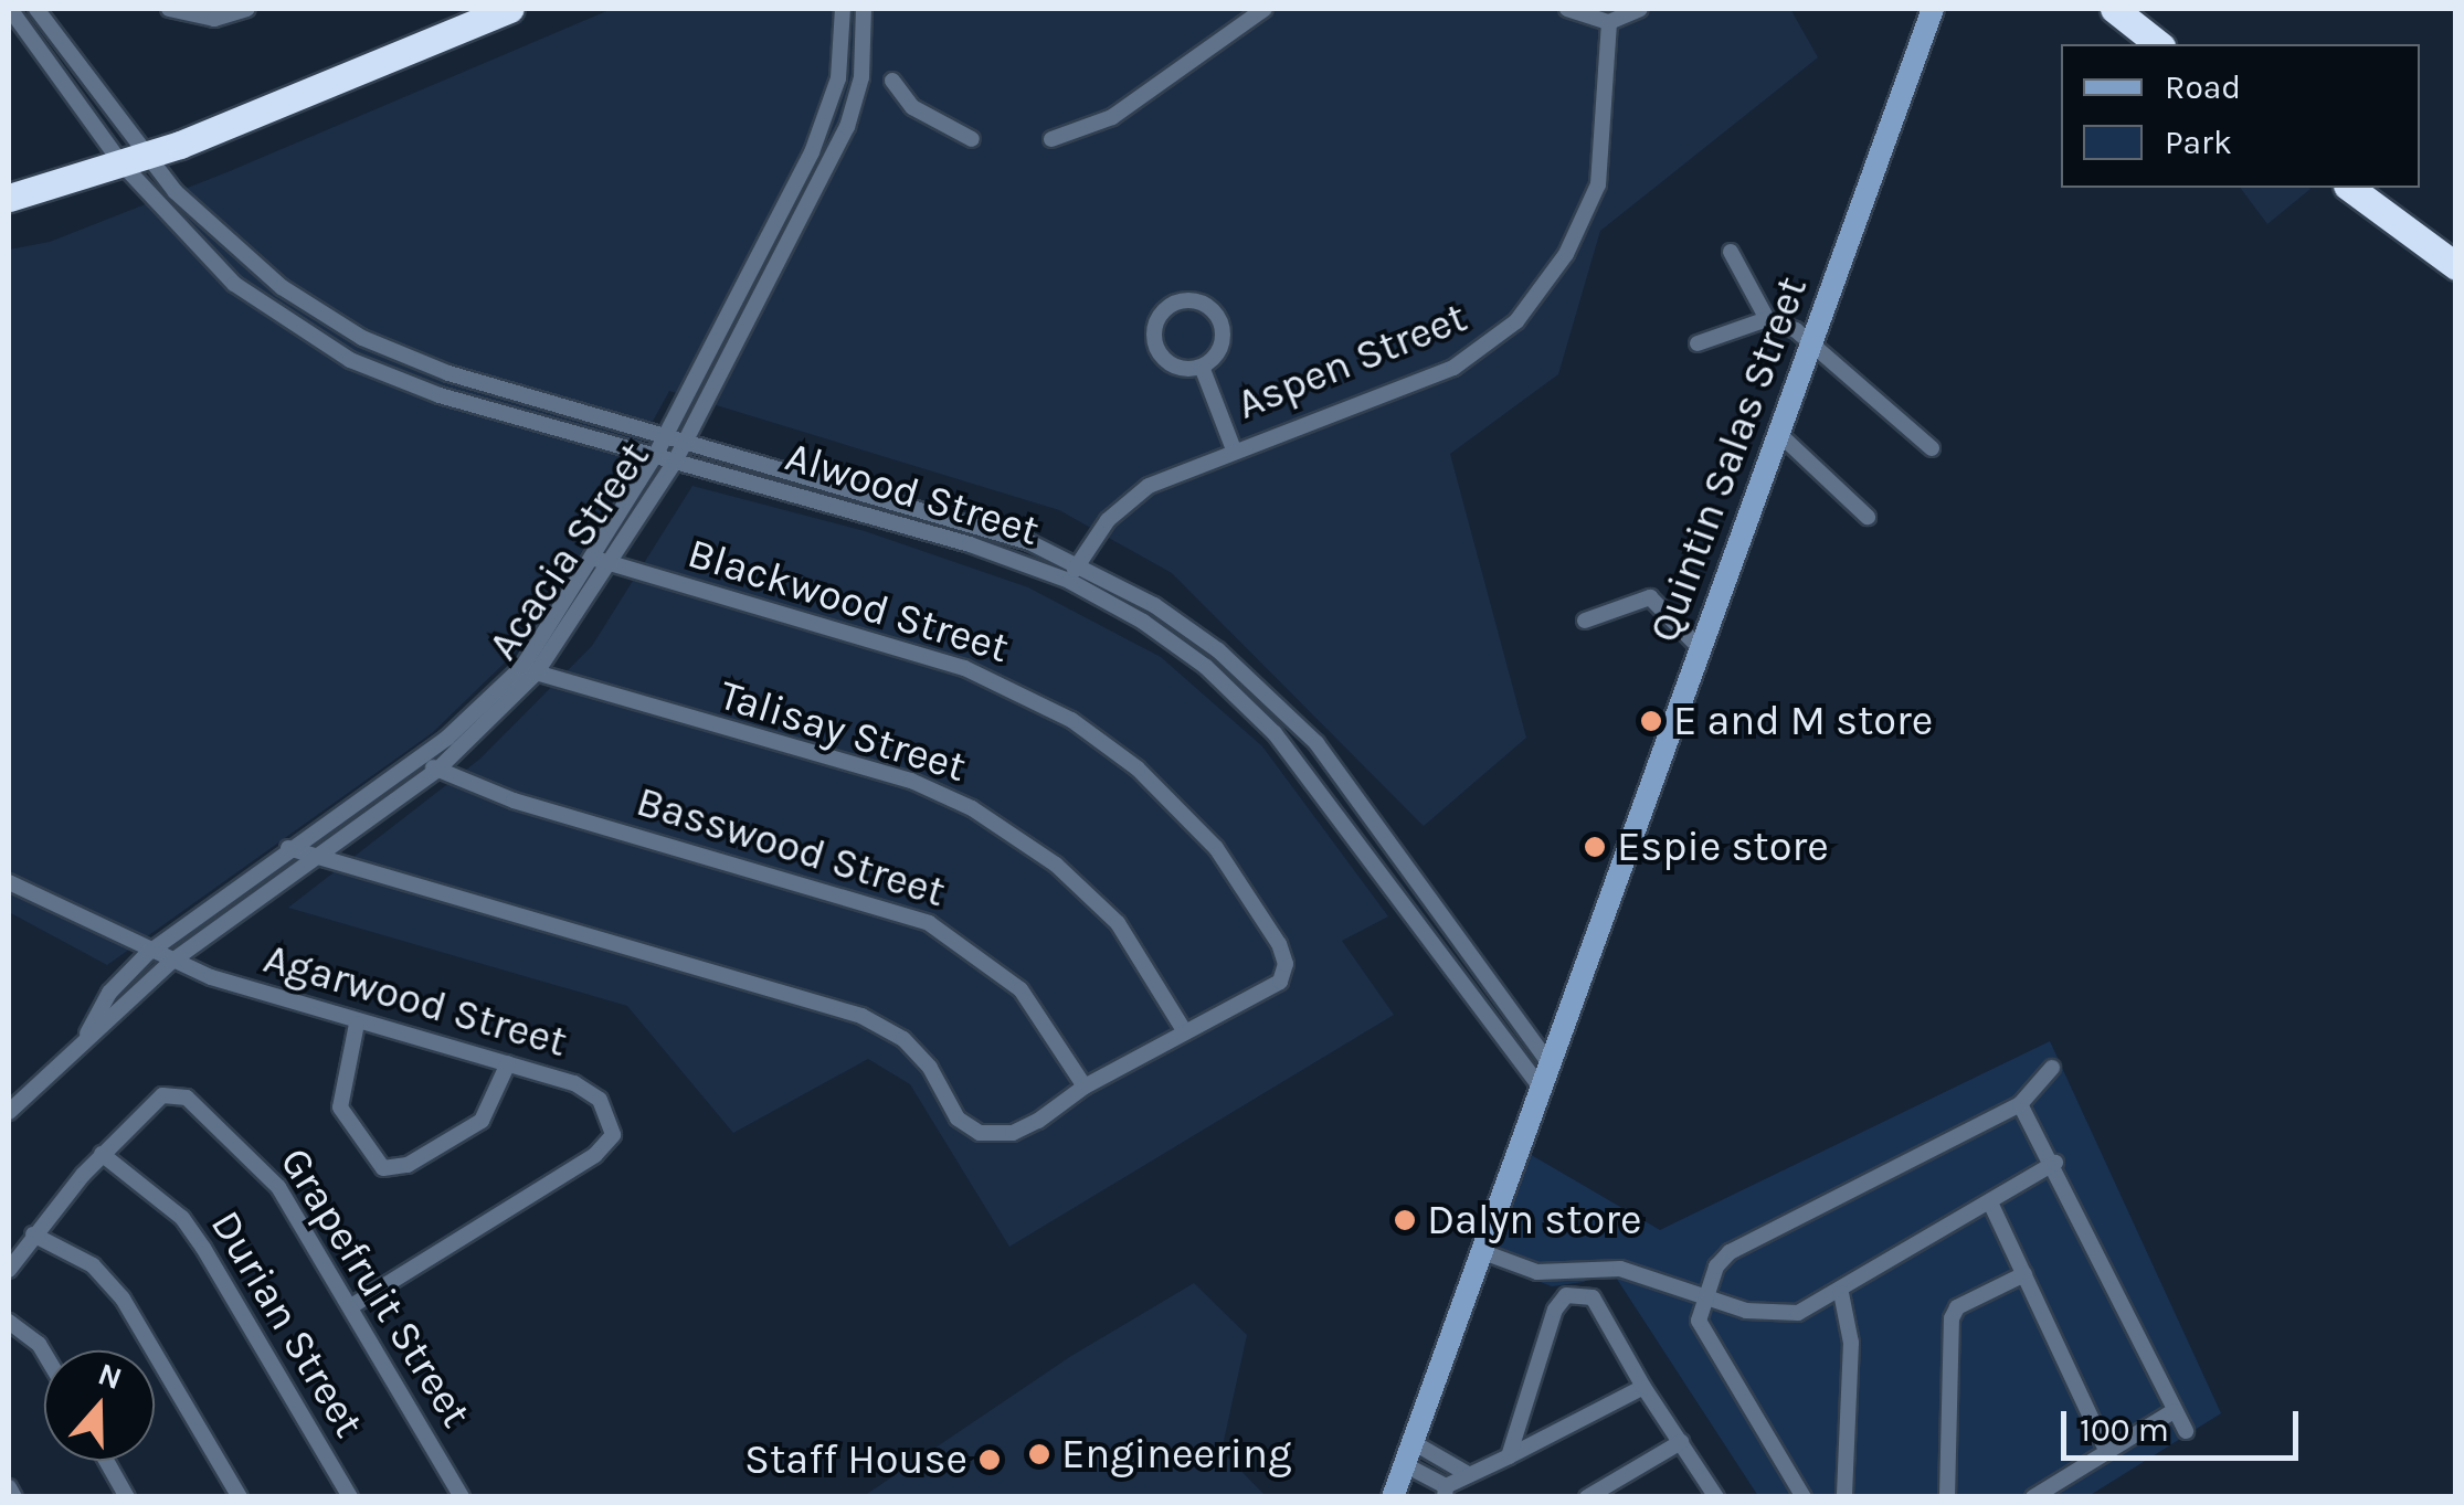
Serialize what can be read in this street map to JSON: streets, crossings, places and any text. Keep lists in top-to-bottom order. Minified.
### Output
{"streets":{"main road":["Quintin Salas Street"],"street":["Aspen Street","Alwood Street","Acacia Street","Blackwood Street","Talisay Street","Basswood Street","Agarwood Street","Grapefruit Street","Durian Street"]},"crossings":[["Aspen Street","Alwood Street"],["Quintin Salas Street","Alwood Street"],["Alwood Street","Acacia Street"],["Acacia Street","Blackwood Street"],["Acacia Street","Talisay Street"],["Acacia Street","Basswood Street"],["Acacia Street","Agarwood Street"],["Blackwood Street","Talisay Street"],["Agarwood Street","Grapefruit Street"],["Grapefruit Street","Durian Street"]],"places":["E and M store","Espie store","Dalyn store","Engineering","Staff House"],"legend":["Road","Park"],"scale_bar":"100 m","north":"top"}
